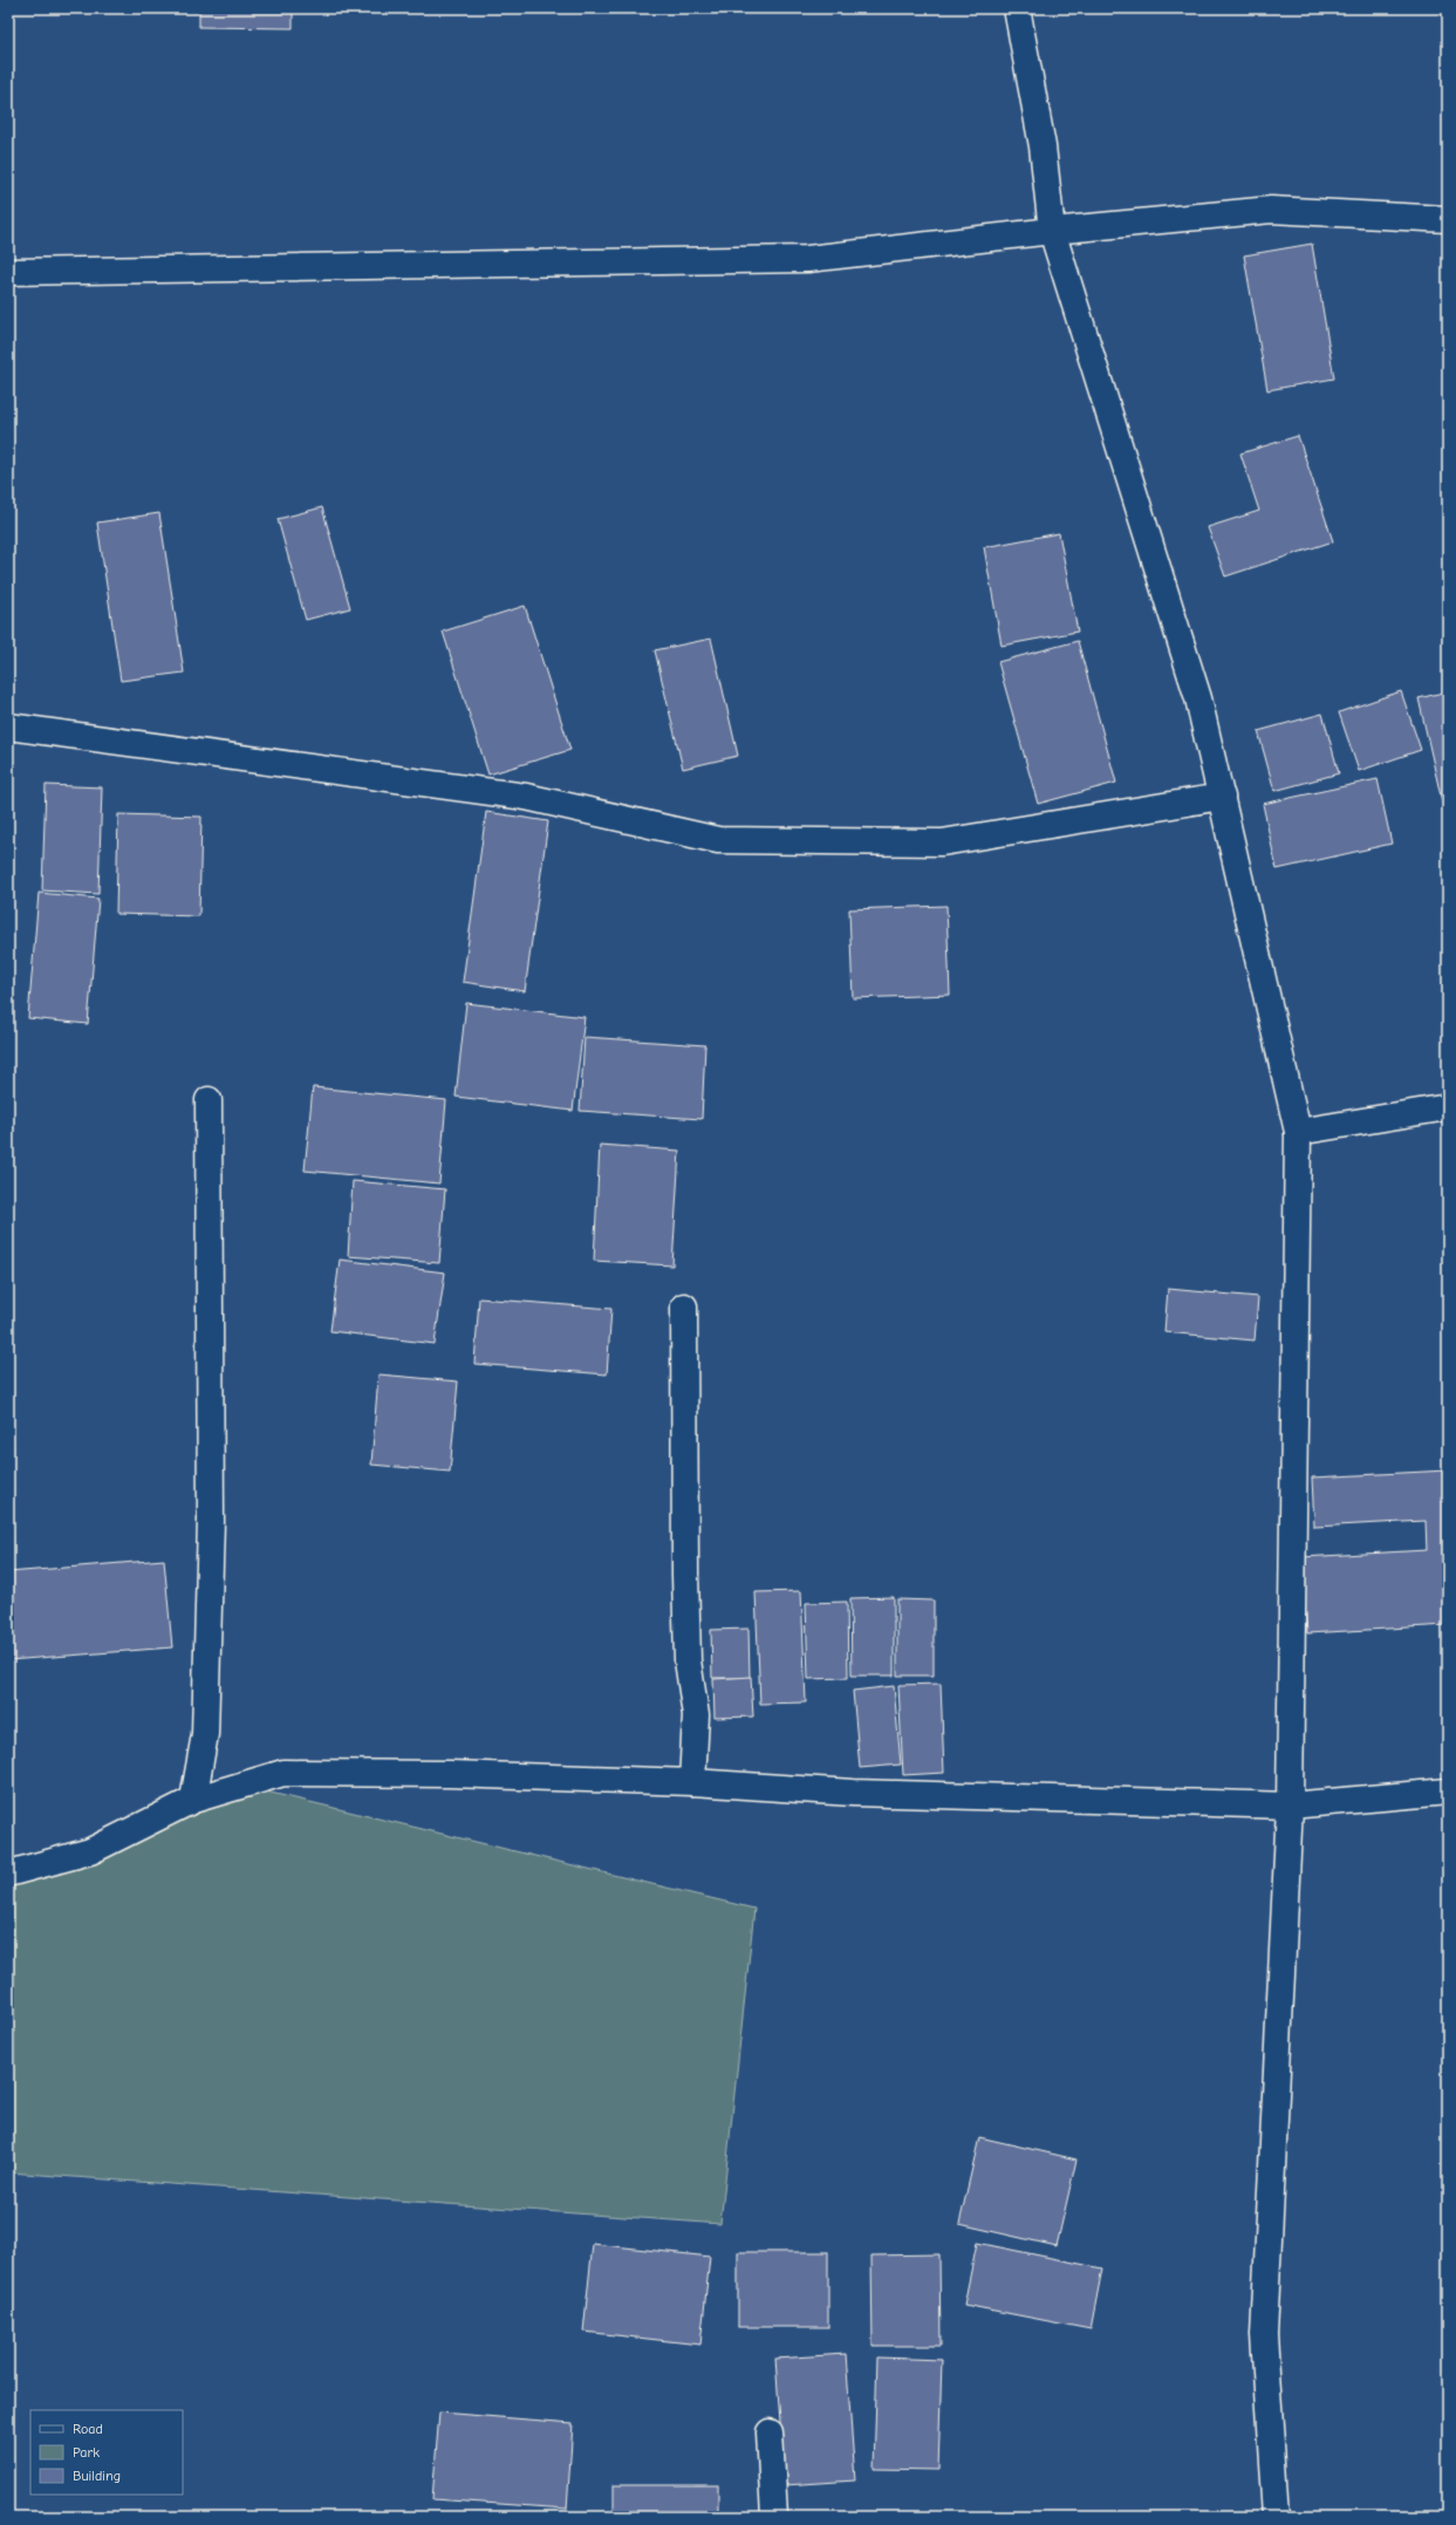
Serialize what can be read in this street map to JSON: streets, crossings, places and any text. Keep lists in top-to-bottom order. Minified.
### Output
{"legend":["Road","Park","Building"]}
